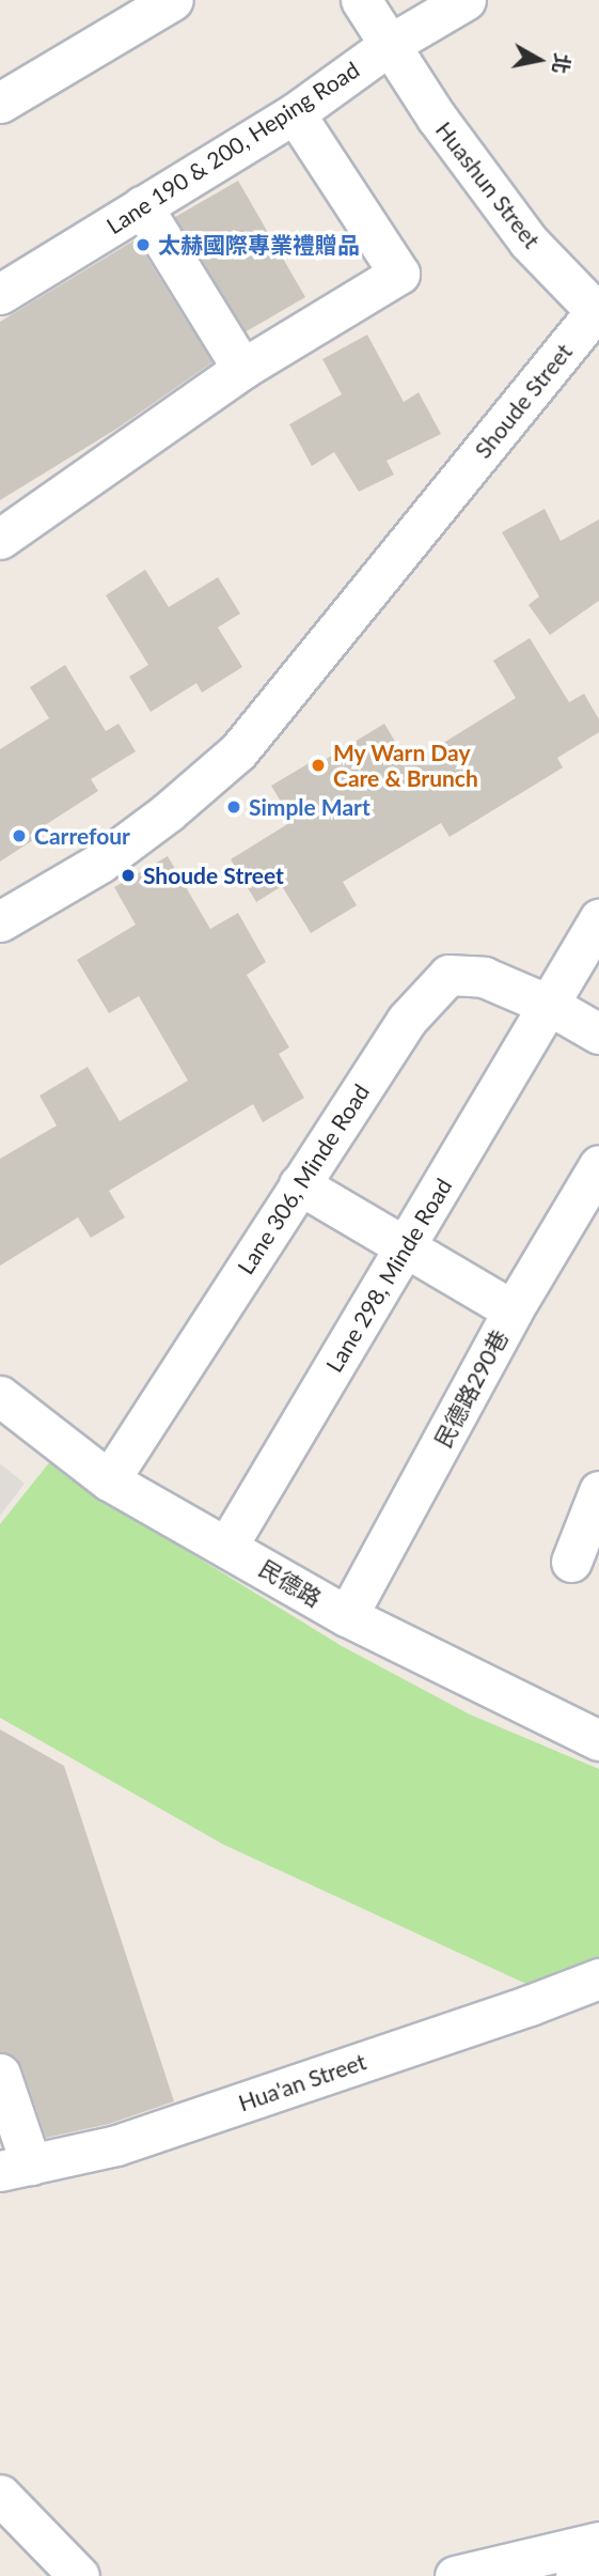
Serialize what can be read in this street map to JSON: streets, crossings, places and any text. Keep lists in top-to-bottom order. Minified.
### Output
{"streets":{"street":["Lane 190 & 200, Heping Road","Huashun Street","Shoude Street","Lane 306, Minde Road","Lane 298, Minde Road","民德路290巷","民德路","Hua'an Street"]},"crossings":[["Lane 190 & 200, Heping Road","Huashun Street"],["Huashun Street","Shoude Street"],["Lane 306, Minde Road","Lane 298, Minde Road"],["Lane 306, Minde Road","民德路"],["Lane 298, Minde Road","民德路"],["民德路290巷","民德路"]],"places":["太赫國際專業禮贈品","My Warn Day Care & Brunch","Simple Mart","Carrefour","Shoude Street"],"north":"right"}
